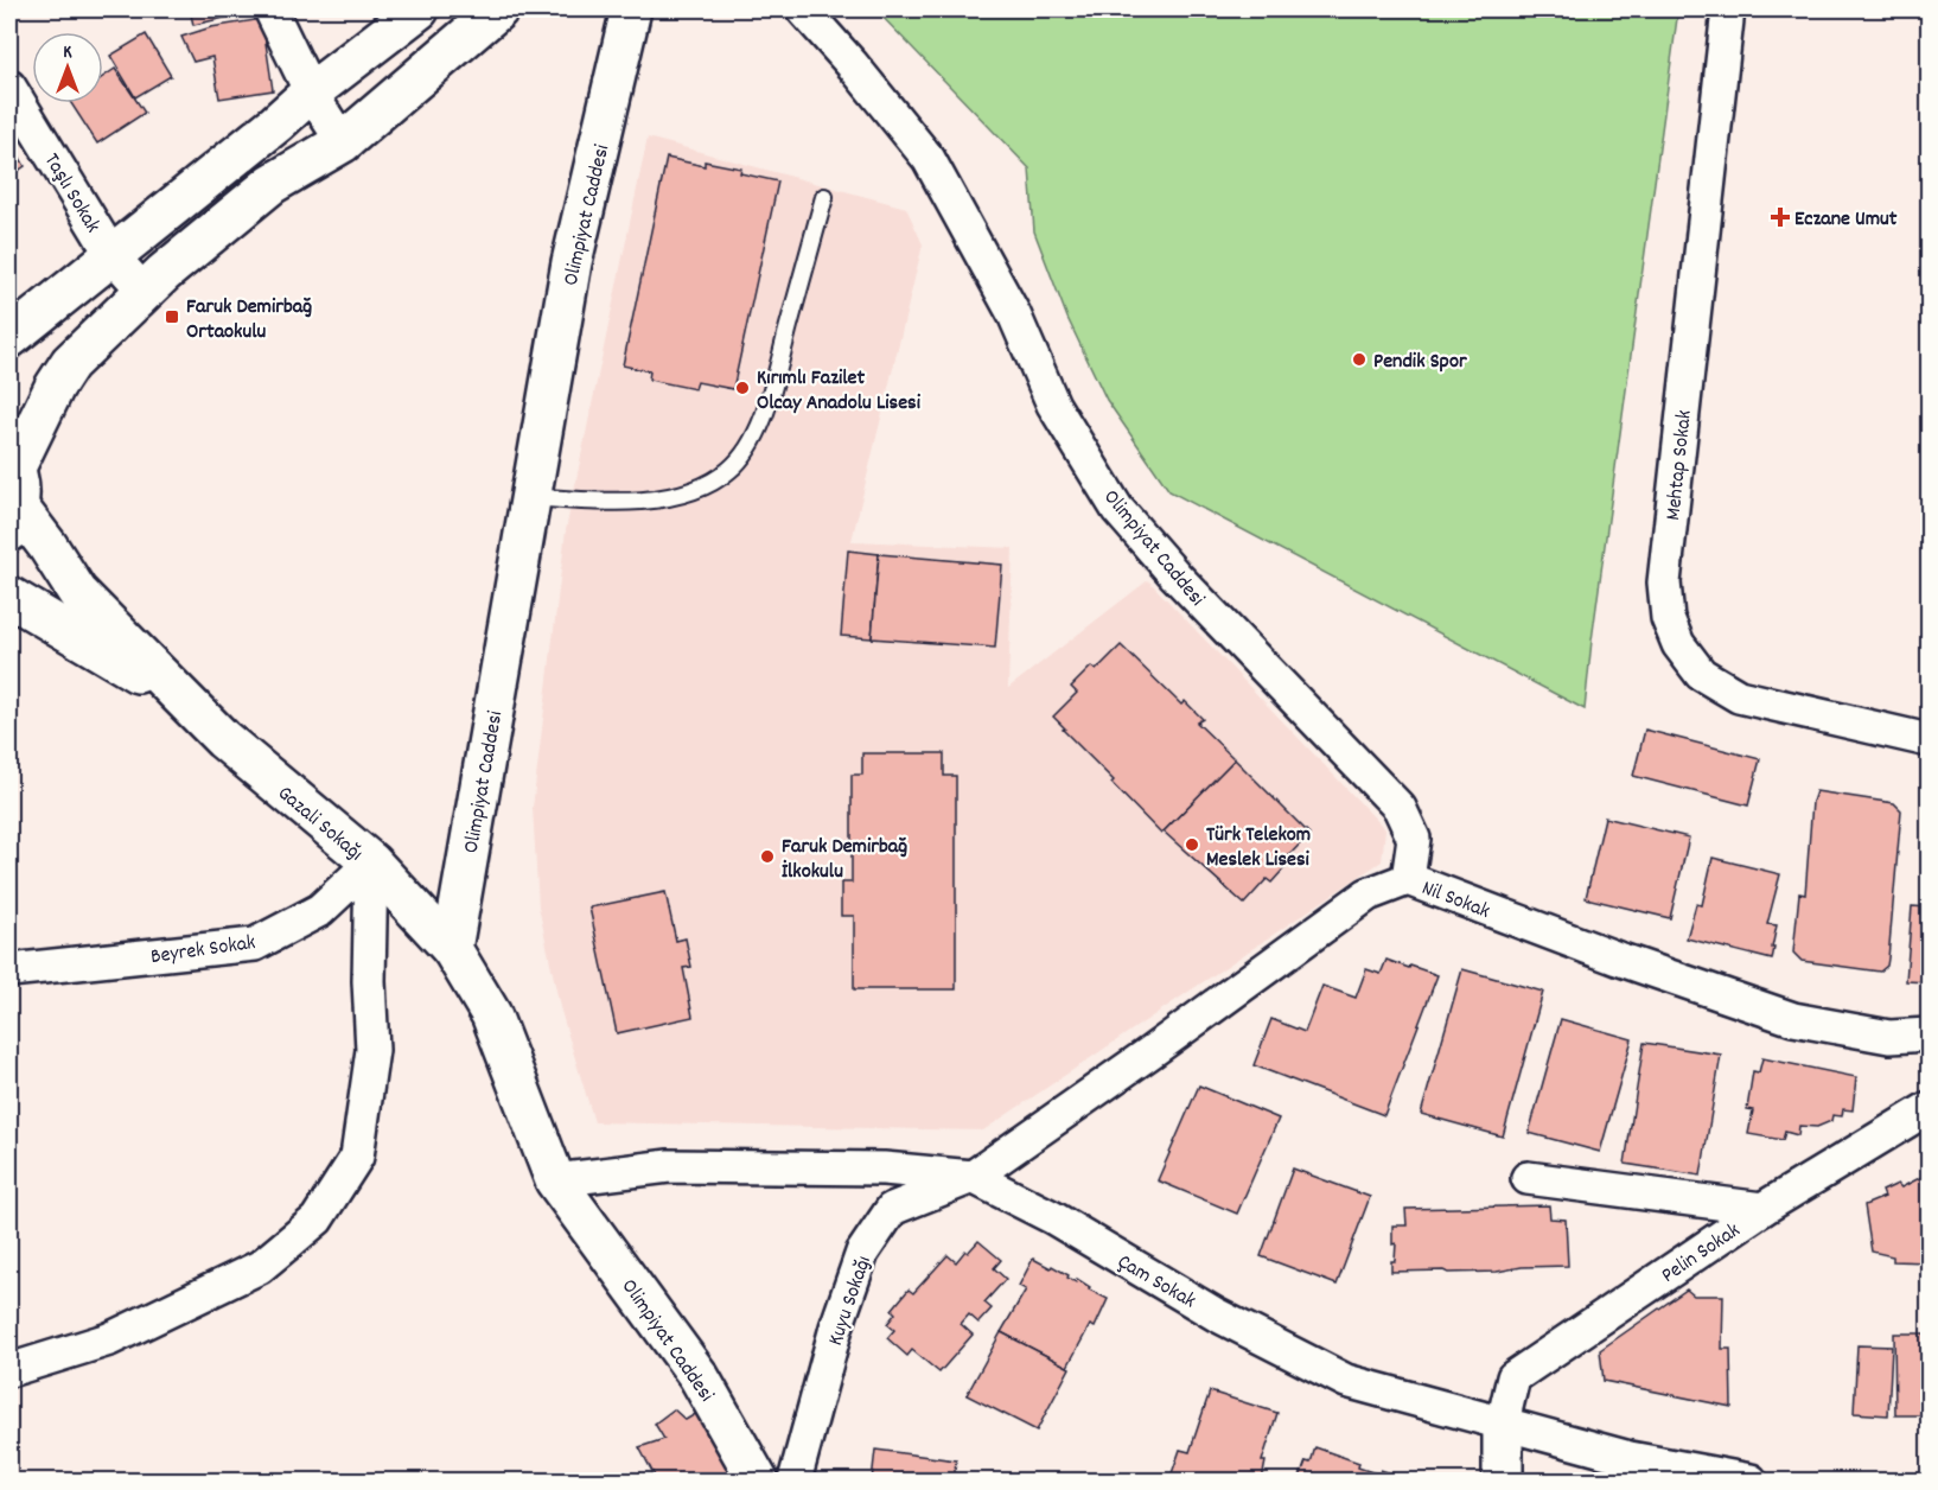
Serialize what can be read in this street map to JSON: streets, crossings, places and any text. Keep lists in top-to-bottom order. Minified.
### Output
{"streets":{"main road":["Olimpiyat Caddesi","Gazali Sokağı"],"street":["Taşlı Sokak","Mehtap Sokak","Nil Sokak","Beyrek Sokak","Pelin Sokak","Çam Sokak","Kuyu Sokağı"]},"crossings":[["Olimpiyat Caddesi","Gazali Sokağı"],["Olimpiyat Caddesi","Nil Sokak"],["Olimpiyat Caddesi","Çam Sokak"],["Gazali Sokağı","Beyrek Sokak"],["Nil Sokak","Çam Sokak"],["Nil Sokak","Kuyu Sokağı"],["Pelin Sokak","Çam Sokak"],["Çam Sokak","Kuyu Sokağı"]],"places":{"health":["Eczane Umut"],"transit":["Faruk Demirbağ Ortaokulu"],"other":["Pendik Spor","Kırımlı Fazilet Olcay Anadolu Lisesi","Türk Telekom Meslek Lisesi","Faruk Demirbağ İlkokulu"]},"north":"top"}
